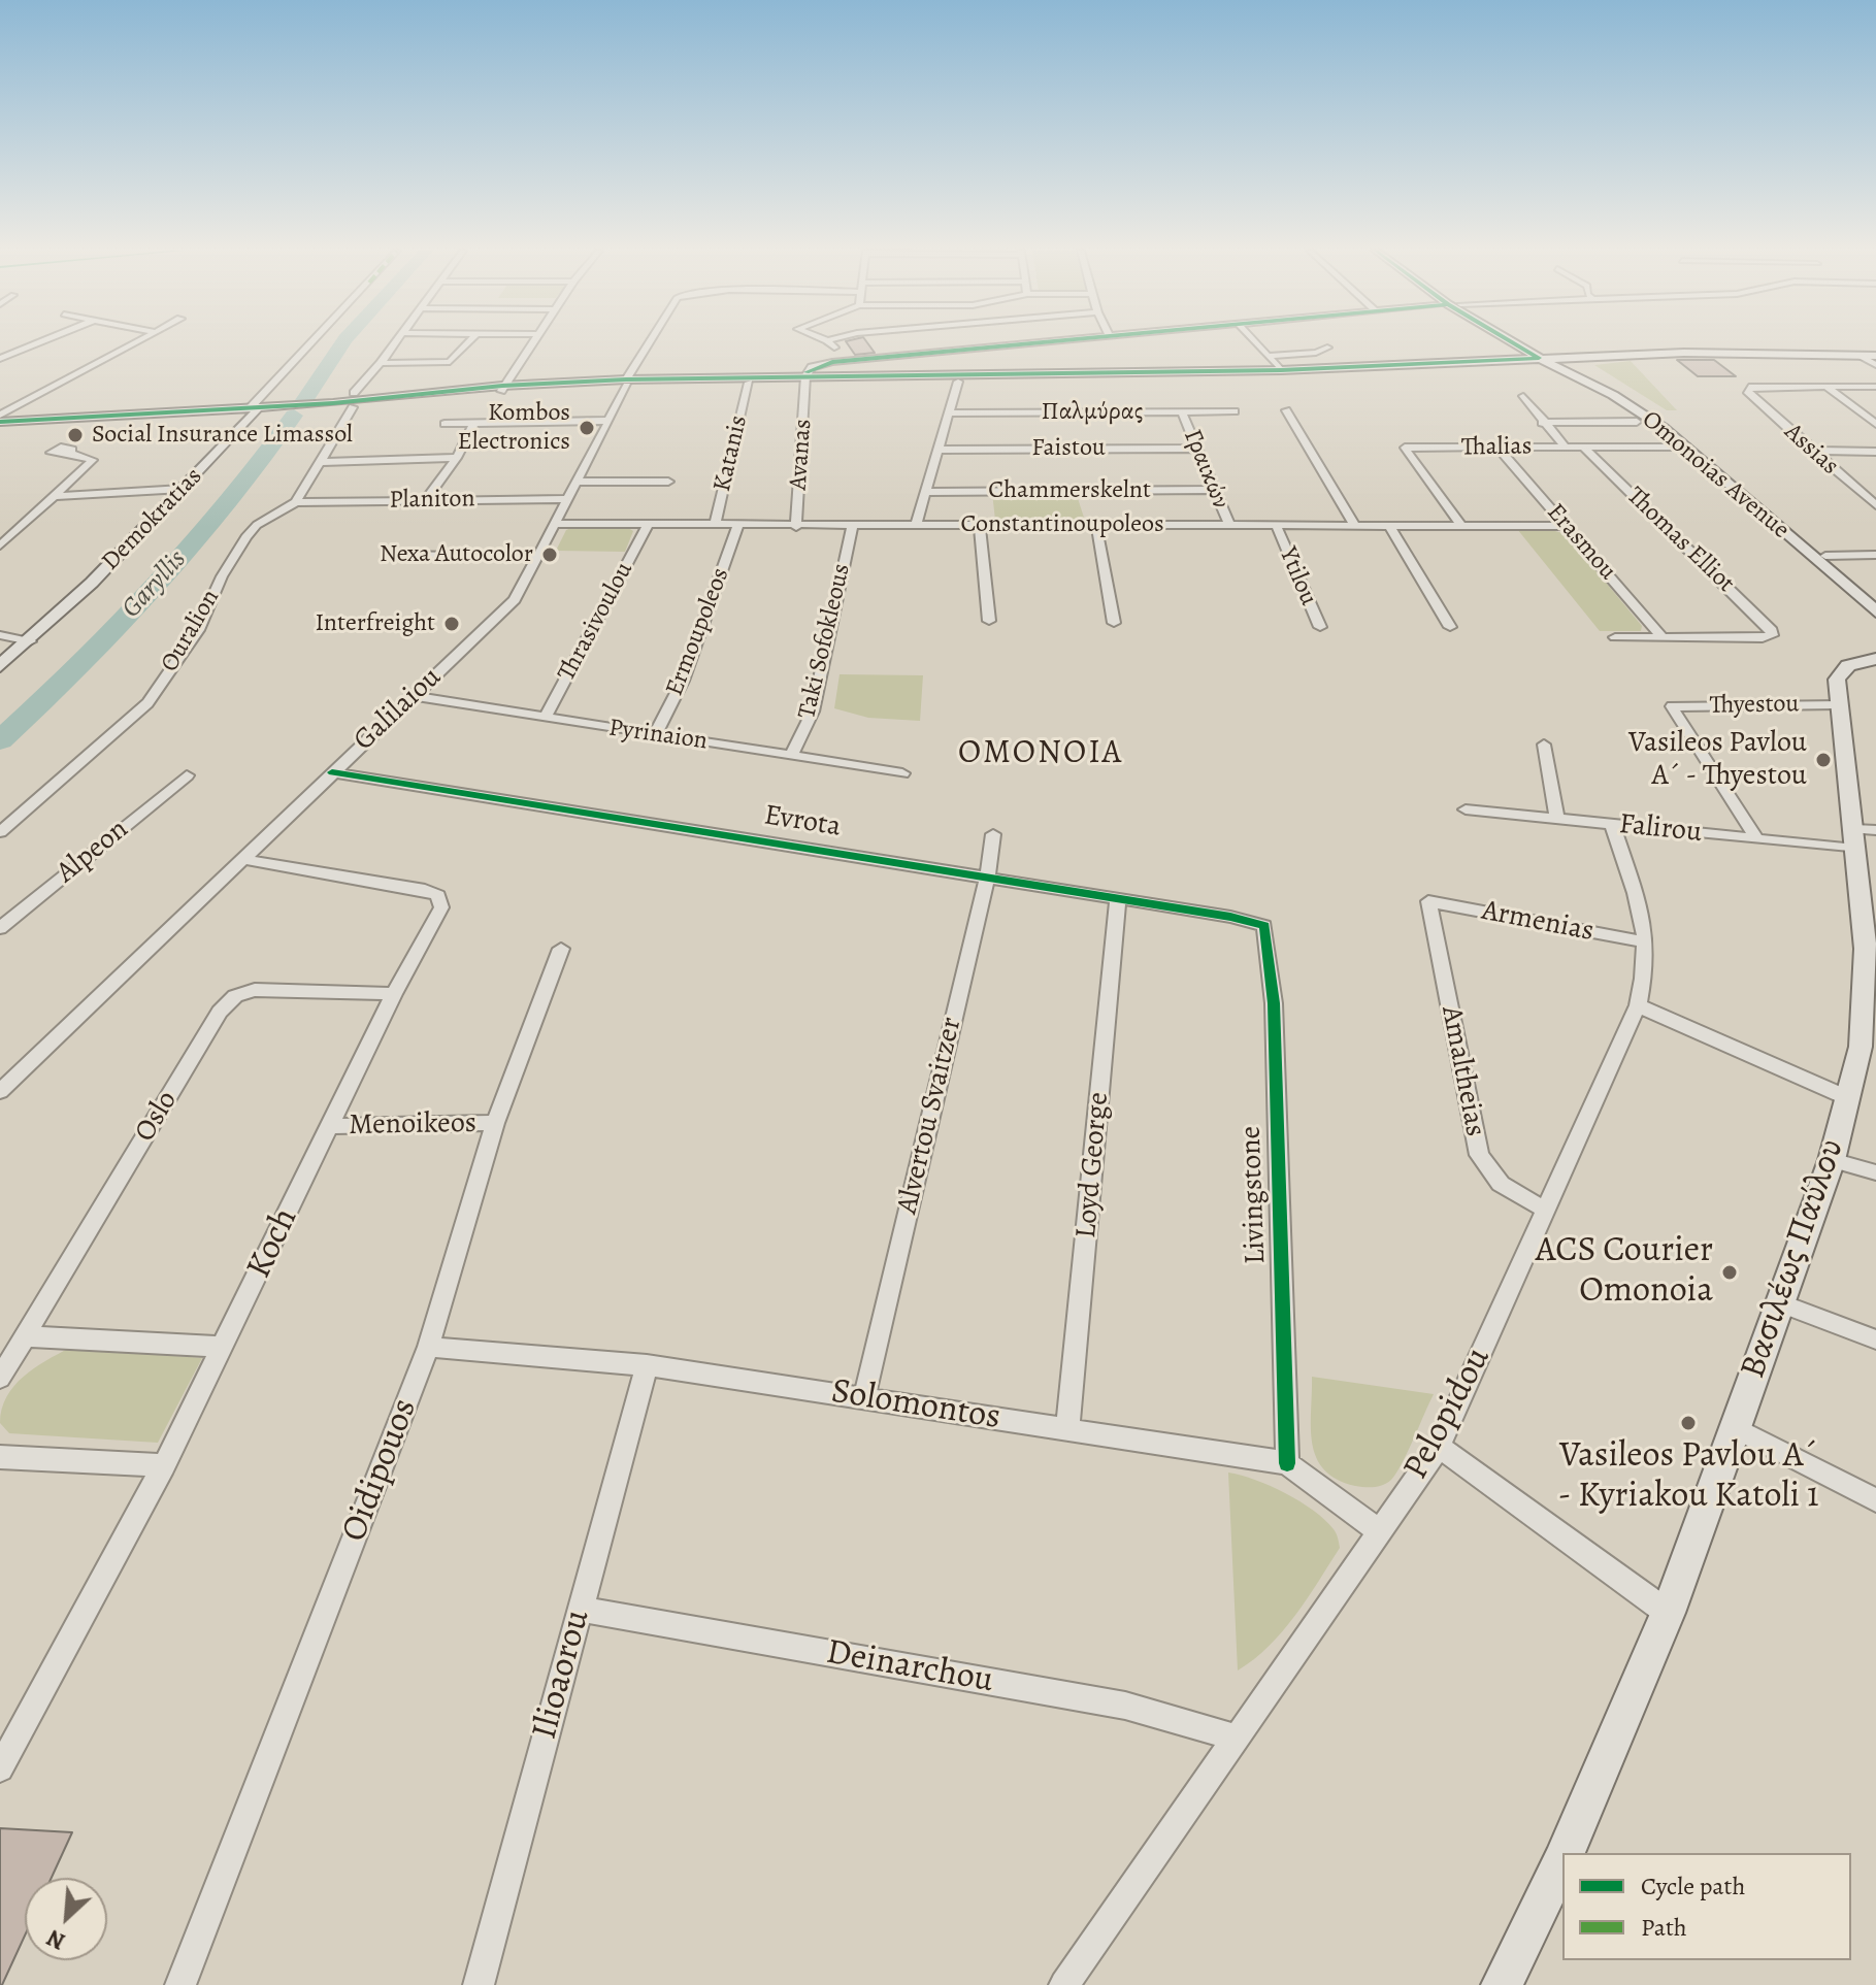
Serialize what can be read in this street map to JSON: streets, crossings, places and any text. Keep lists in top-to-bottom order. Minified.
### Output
{"streets":{"main road":["Omonoias Avenue","Demokratias","Βασιλέως Παύλου"],"street":["Παλμύρας","Thalias","Faistou","Assias","Katanis","Avanas","Γραικών","Chammerskelnt","Planiton","Constantinoupoleos","Thomas Elliot","Erasmou","Ytilou","Thrasivoulou","Ouralion","Ermoupoleos","Taki Sofokleous","Thyestou","Galilaiou","Pyrinaion","Evrota","Falirou","Alpeon","Armenias","Amaltheias","Alvertou Svaitzer","Oslo","Menoikeos","Loyd George","Livingstone","Koch","Solomontos","Pelopidou","Oidipouos","Deinarchou","Ilioaorou"]},"crossings":[["Παλμύρας","Γραικών"],["Thalias","Omonoias Avenue"],["Thalias","Constantinoupoleos"],["Thalias","Thomas Elliot"],["Thalias","Erasmou"],["Faistou","Γραικών"],["Katanis","Constantinoupoleos"],["Avanas","Constantinoupoleos"],["Γραικών","Chammerskelnt"],["Γραικών","Constantinoupoleos"],["Planiton","Ouralion"],["Planiton","Galilaiou"],["Constantinoupoleos","Erasmou"],["Constantinoupoleos","Ytilou"],["Constantinoupoleos","Thrasivoulou"],["Constantinoupoleos","Ermoupoleos"],["Constantinoupoleos","Taki Sofokleous"],["Constantinoupoleos","Galilaiou"],["Thomas Elliot","Erasmou"],["Thrasivoulou","Pyrinaion"],["Ermoupoleos","Pyrinaion"],["Taki Sofokleous","Pyrinaion"],["Thyestou","Falirou"],["Thyestou","Βασιλέως Παύλου"],["Galilaiou","Pyrinaion"],["Galilaiou","Evrota"],["Galilaiou","Koch"],["Evrota","Alvertou Svaitzer"],["Evrota","Loyd George"],["Evrota","Livingstone"],["Falirou","Βασιλέως Παύλου"],["Falirou","Pelopidou"],["Armenias","Amaltheias"],["Armenias","Pelopidou"],["Amaltheias","Pelopidou"],["Alvertou Svaitzer","Solomontos"],["Oslo","Koch"],["Menoikeos","Koch"],["Menoikeos","Oidipouos"],["Loyd George","Solomontos"],["Livingstone","Solomontos"],["Solomontos","Pelopidou"],["Solomontos","Oidipouos"],["Solomontos","Ilioaorou"],["Pelopidou","Deinarchou"],["Deinarchou","Ilioaorou"]],"districts":["OMONOIA"],"water":["Garyllis"],"places":["Kombos Electronics","Social Insurance Limassol","Nexa Autocolor","Interfreight","Vasileos Pavlou A´ - Thyestou","ACS Courier Omonoia","Vasileos Pavlou A´ - Kyriakou Katoli 1"],"legend":["Cycle path","Path"],"north":"bottom left"}
